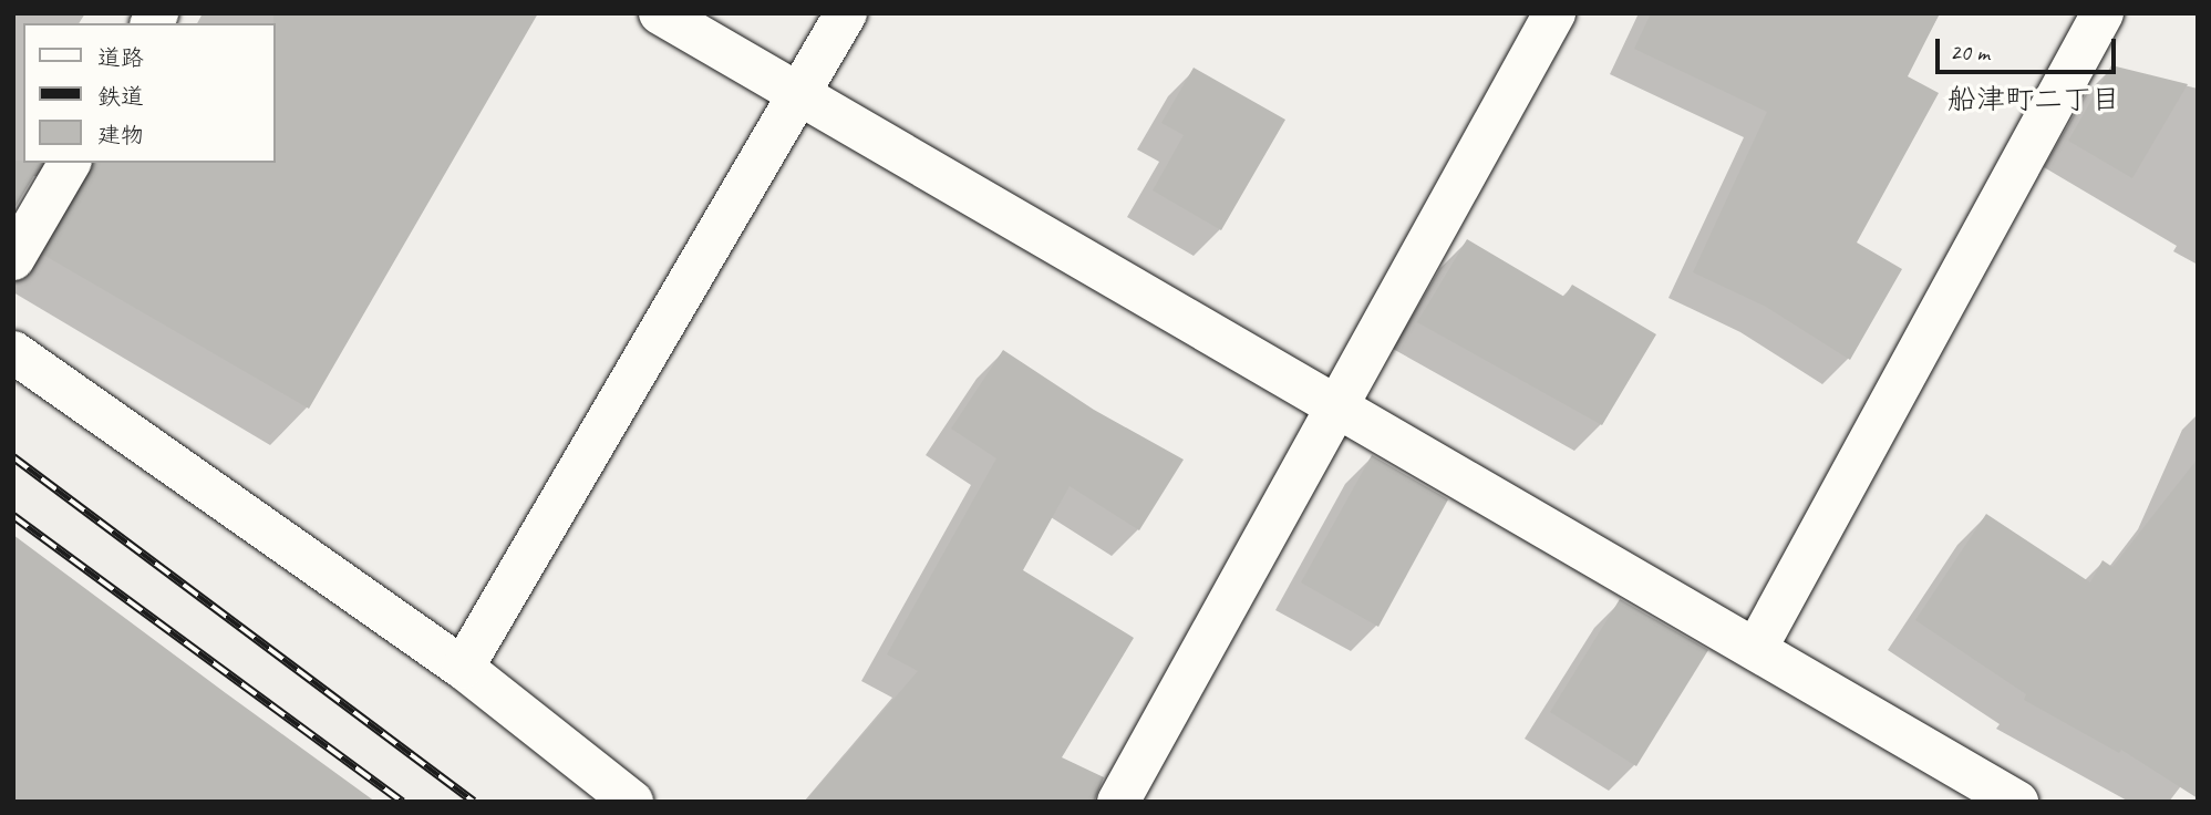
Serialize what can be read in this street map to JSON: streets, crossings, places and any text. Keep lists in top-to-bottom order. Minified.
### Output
{"districts":["船津町二丁目"],"legend":["道路","鉄道","建物"],"scale_bar":"20 m"}
